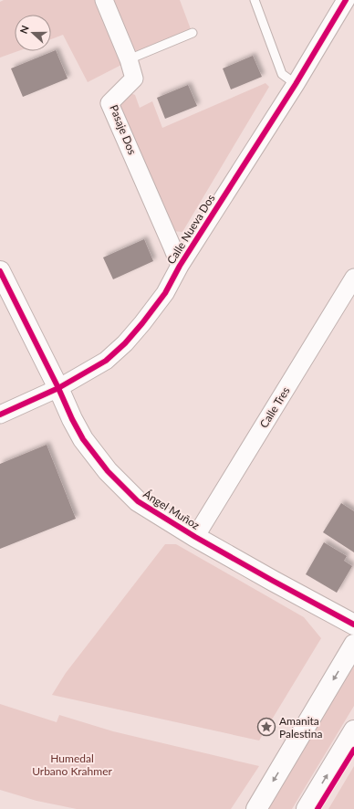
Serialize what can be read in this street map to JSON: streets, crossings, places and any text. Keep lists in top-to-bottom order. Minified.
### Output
{"streets":{"street":["Pasaje Dos","Calle Nueva Dos","Calle Tres","Ángel Muñoz"]},"crossings":[["Pasaje Dos","Calle Nueva Dos"],["Calle Nueva Dos","Ángel Muñoz"],["Calle Tres","Ángel Muñoz"]],"parks":["Humedal Urbano Krahmer"],"places":{"place":["Amanita Palestina"]},"north":"left"}
